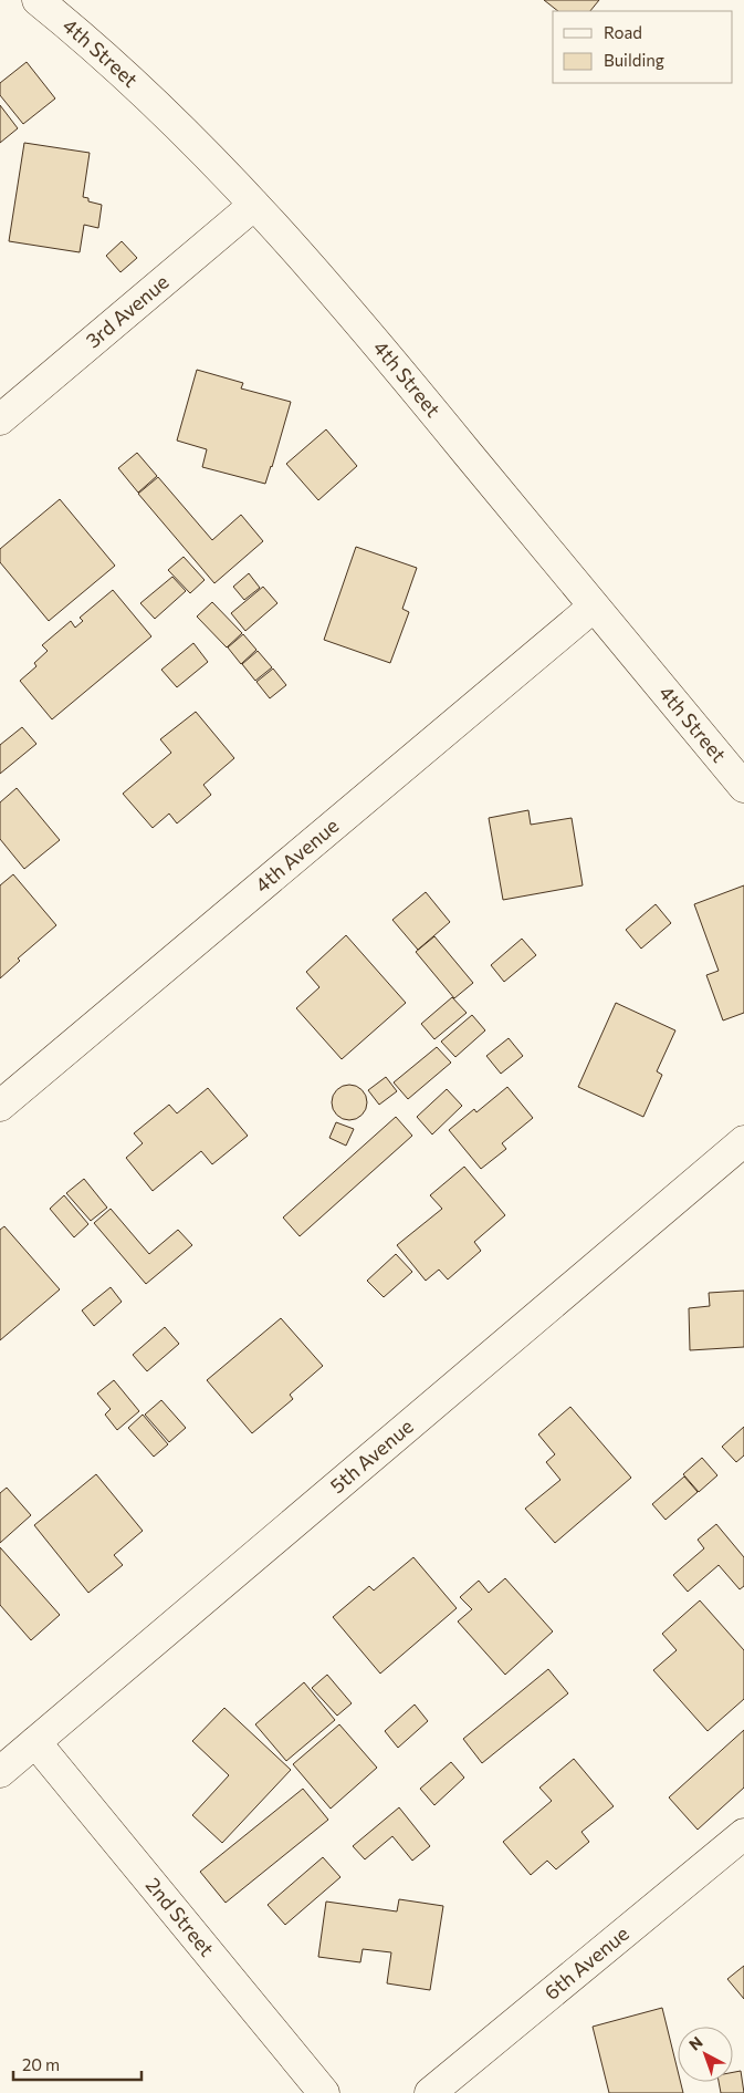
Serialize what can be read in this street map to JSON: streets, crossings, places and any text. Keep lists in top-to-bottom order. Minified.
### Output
{"streets":{"street":["4th Street","3rd Avenue","4th Avenue","5th Avenue","2nd Street","6th Avenue"]},"crossings":[["4th Street","3rd Avenue"],["4th Street","4th Avenue"],["5th Avenue","2nd Street"]],"legend":["Road","Building"],"scale_bar":"20 m","north":"top left"}
